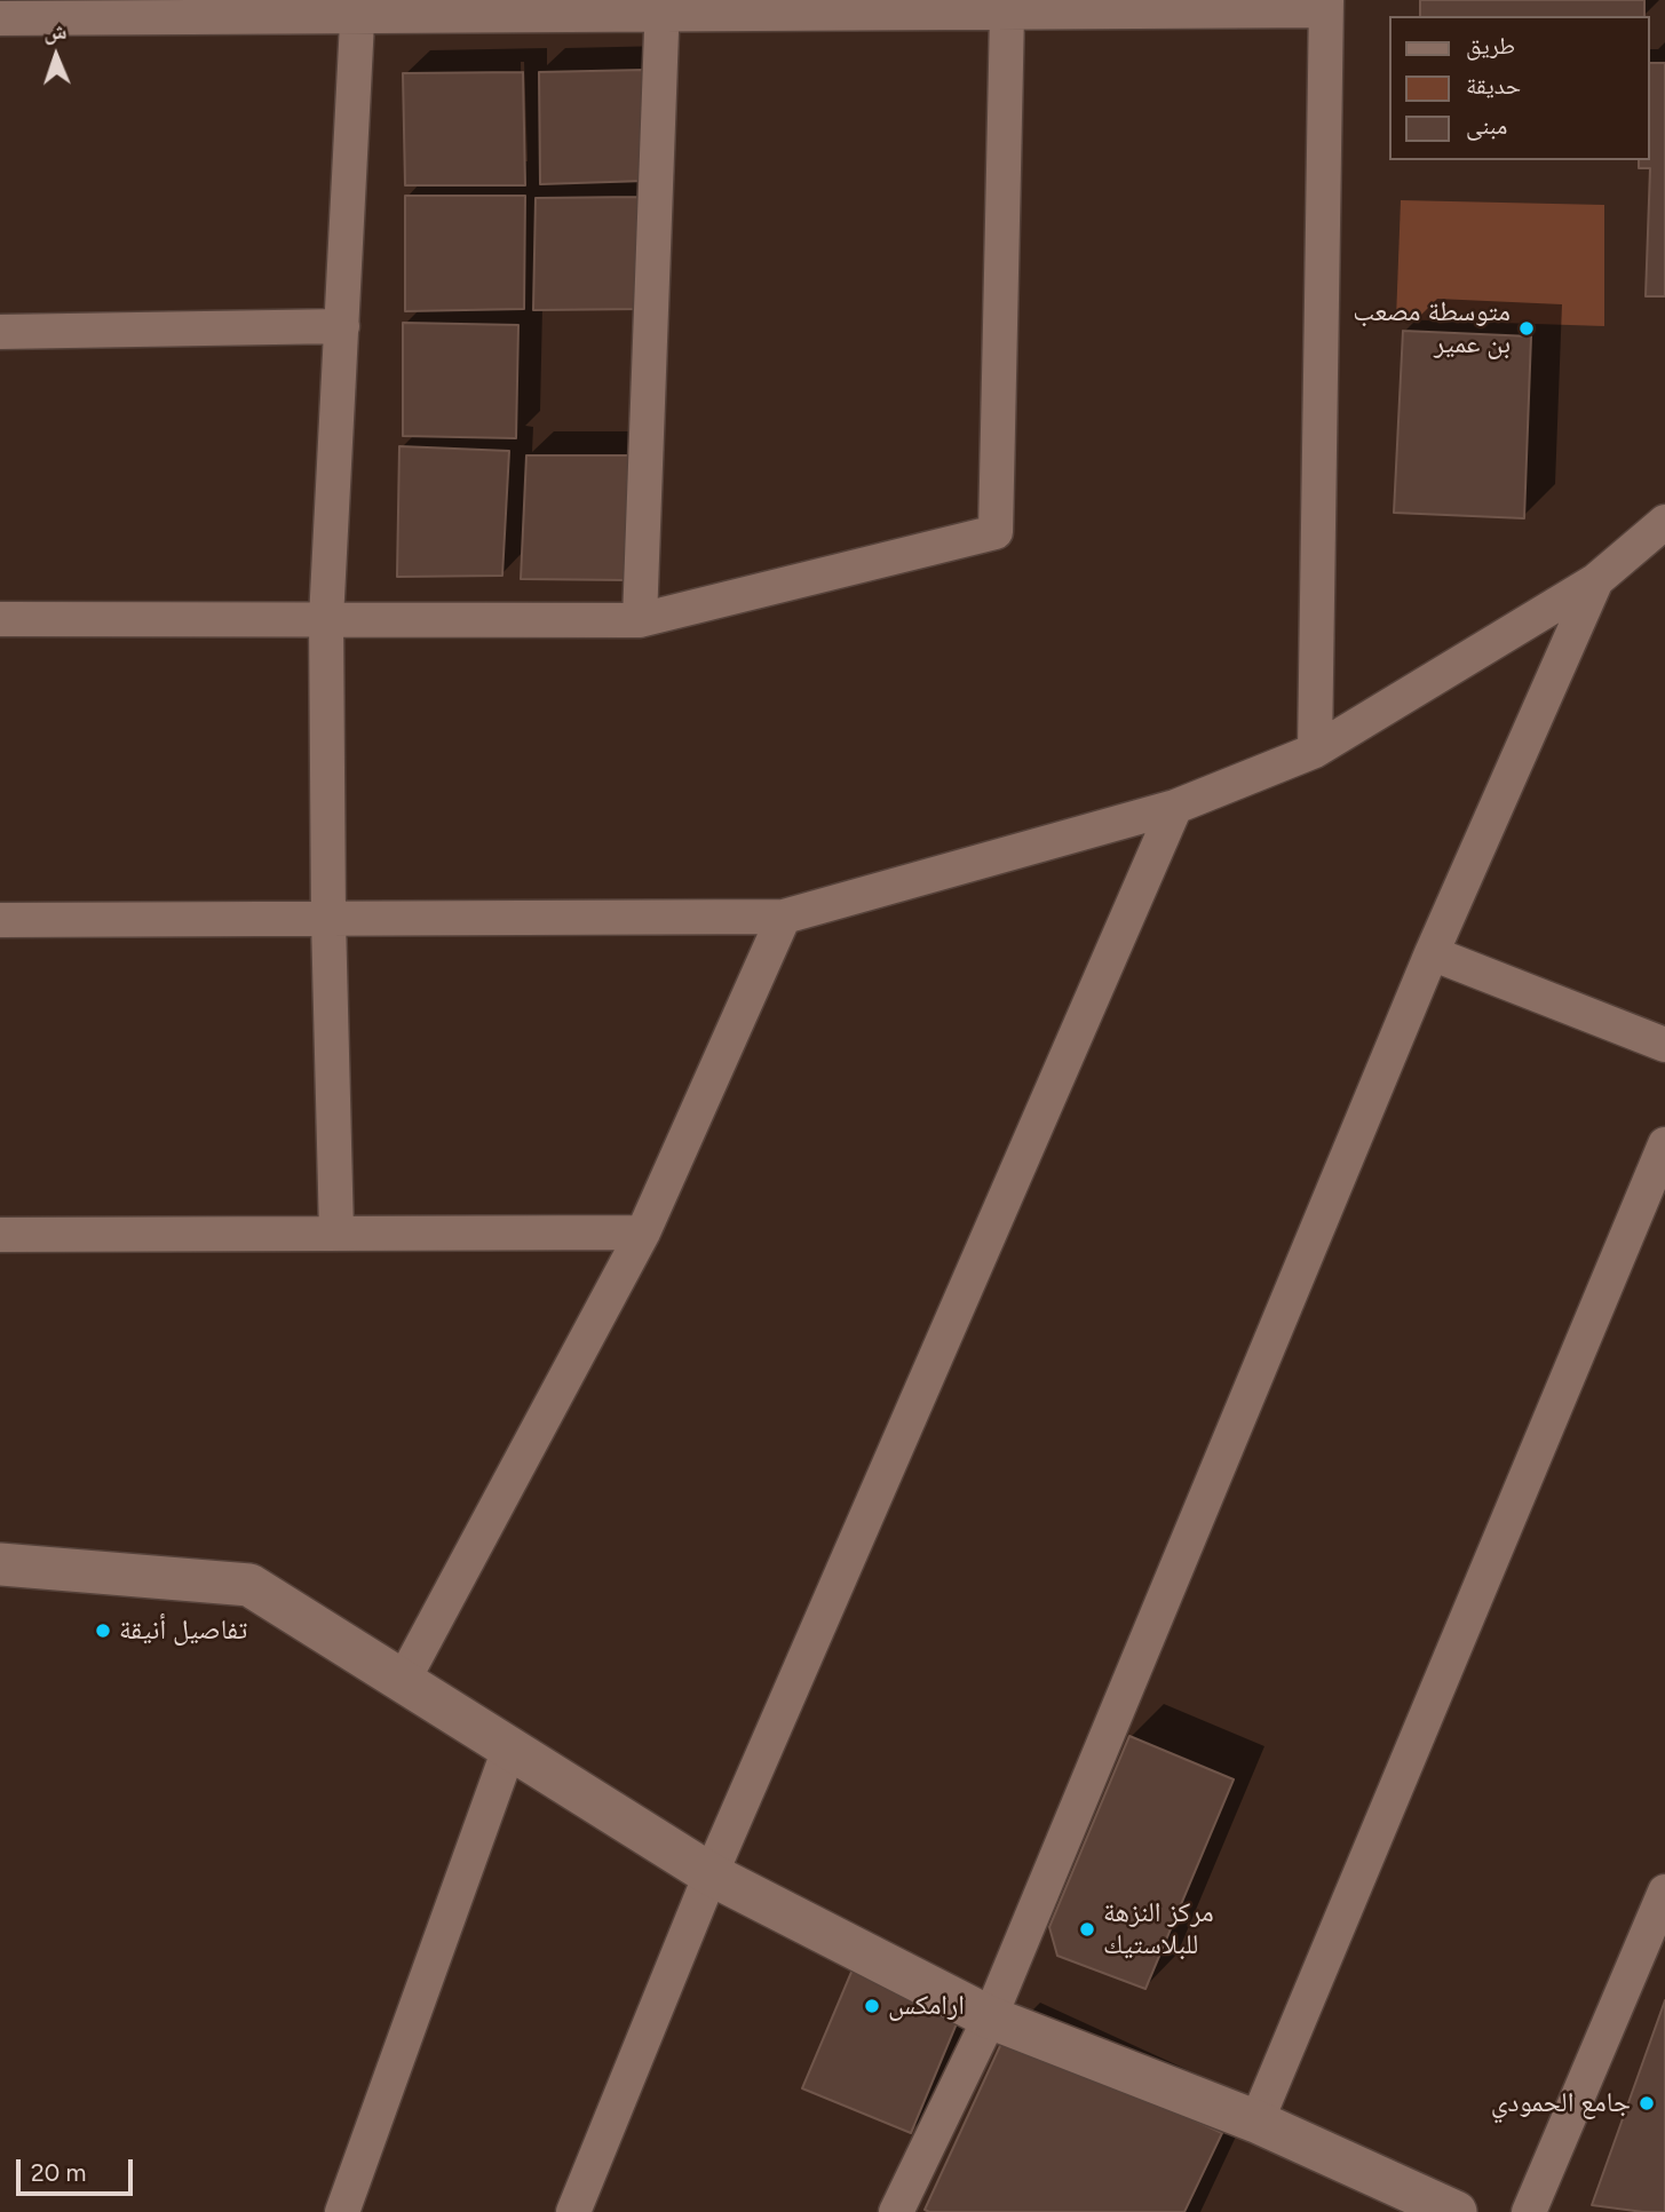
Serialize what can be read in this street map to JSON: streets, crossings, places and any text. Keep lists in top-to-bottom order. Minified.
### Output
{"places":["متوسطة مصعب بن عمير","تفاصيل أنيقة","مركز النزهة للبلاستيك","ارامكس","جامع الحمودي"],"legend":["طريق","حديقة","مبنى"],"scale_bar":"20 m","north":"top"}
